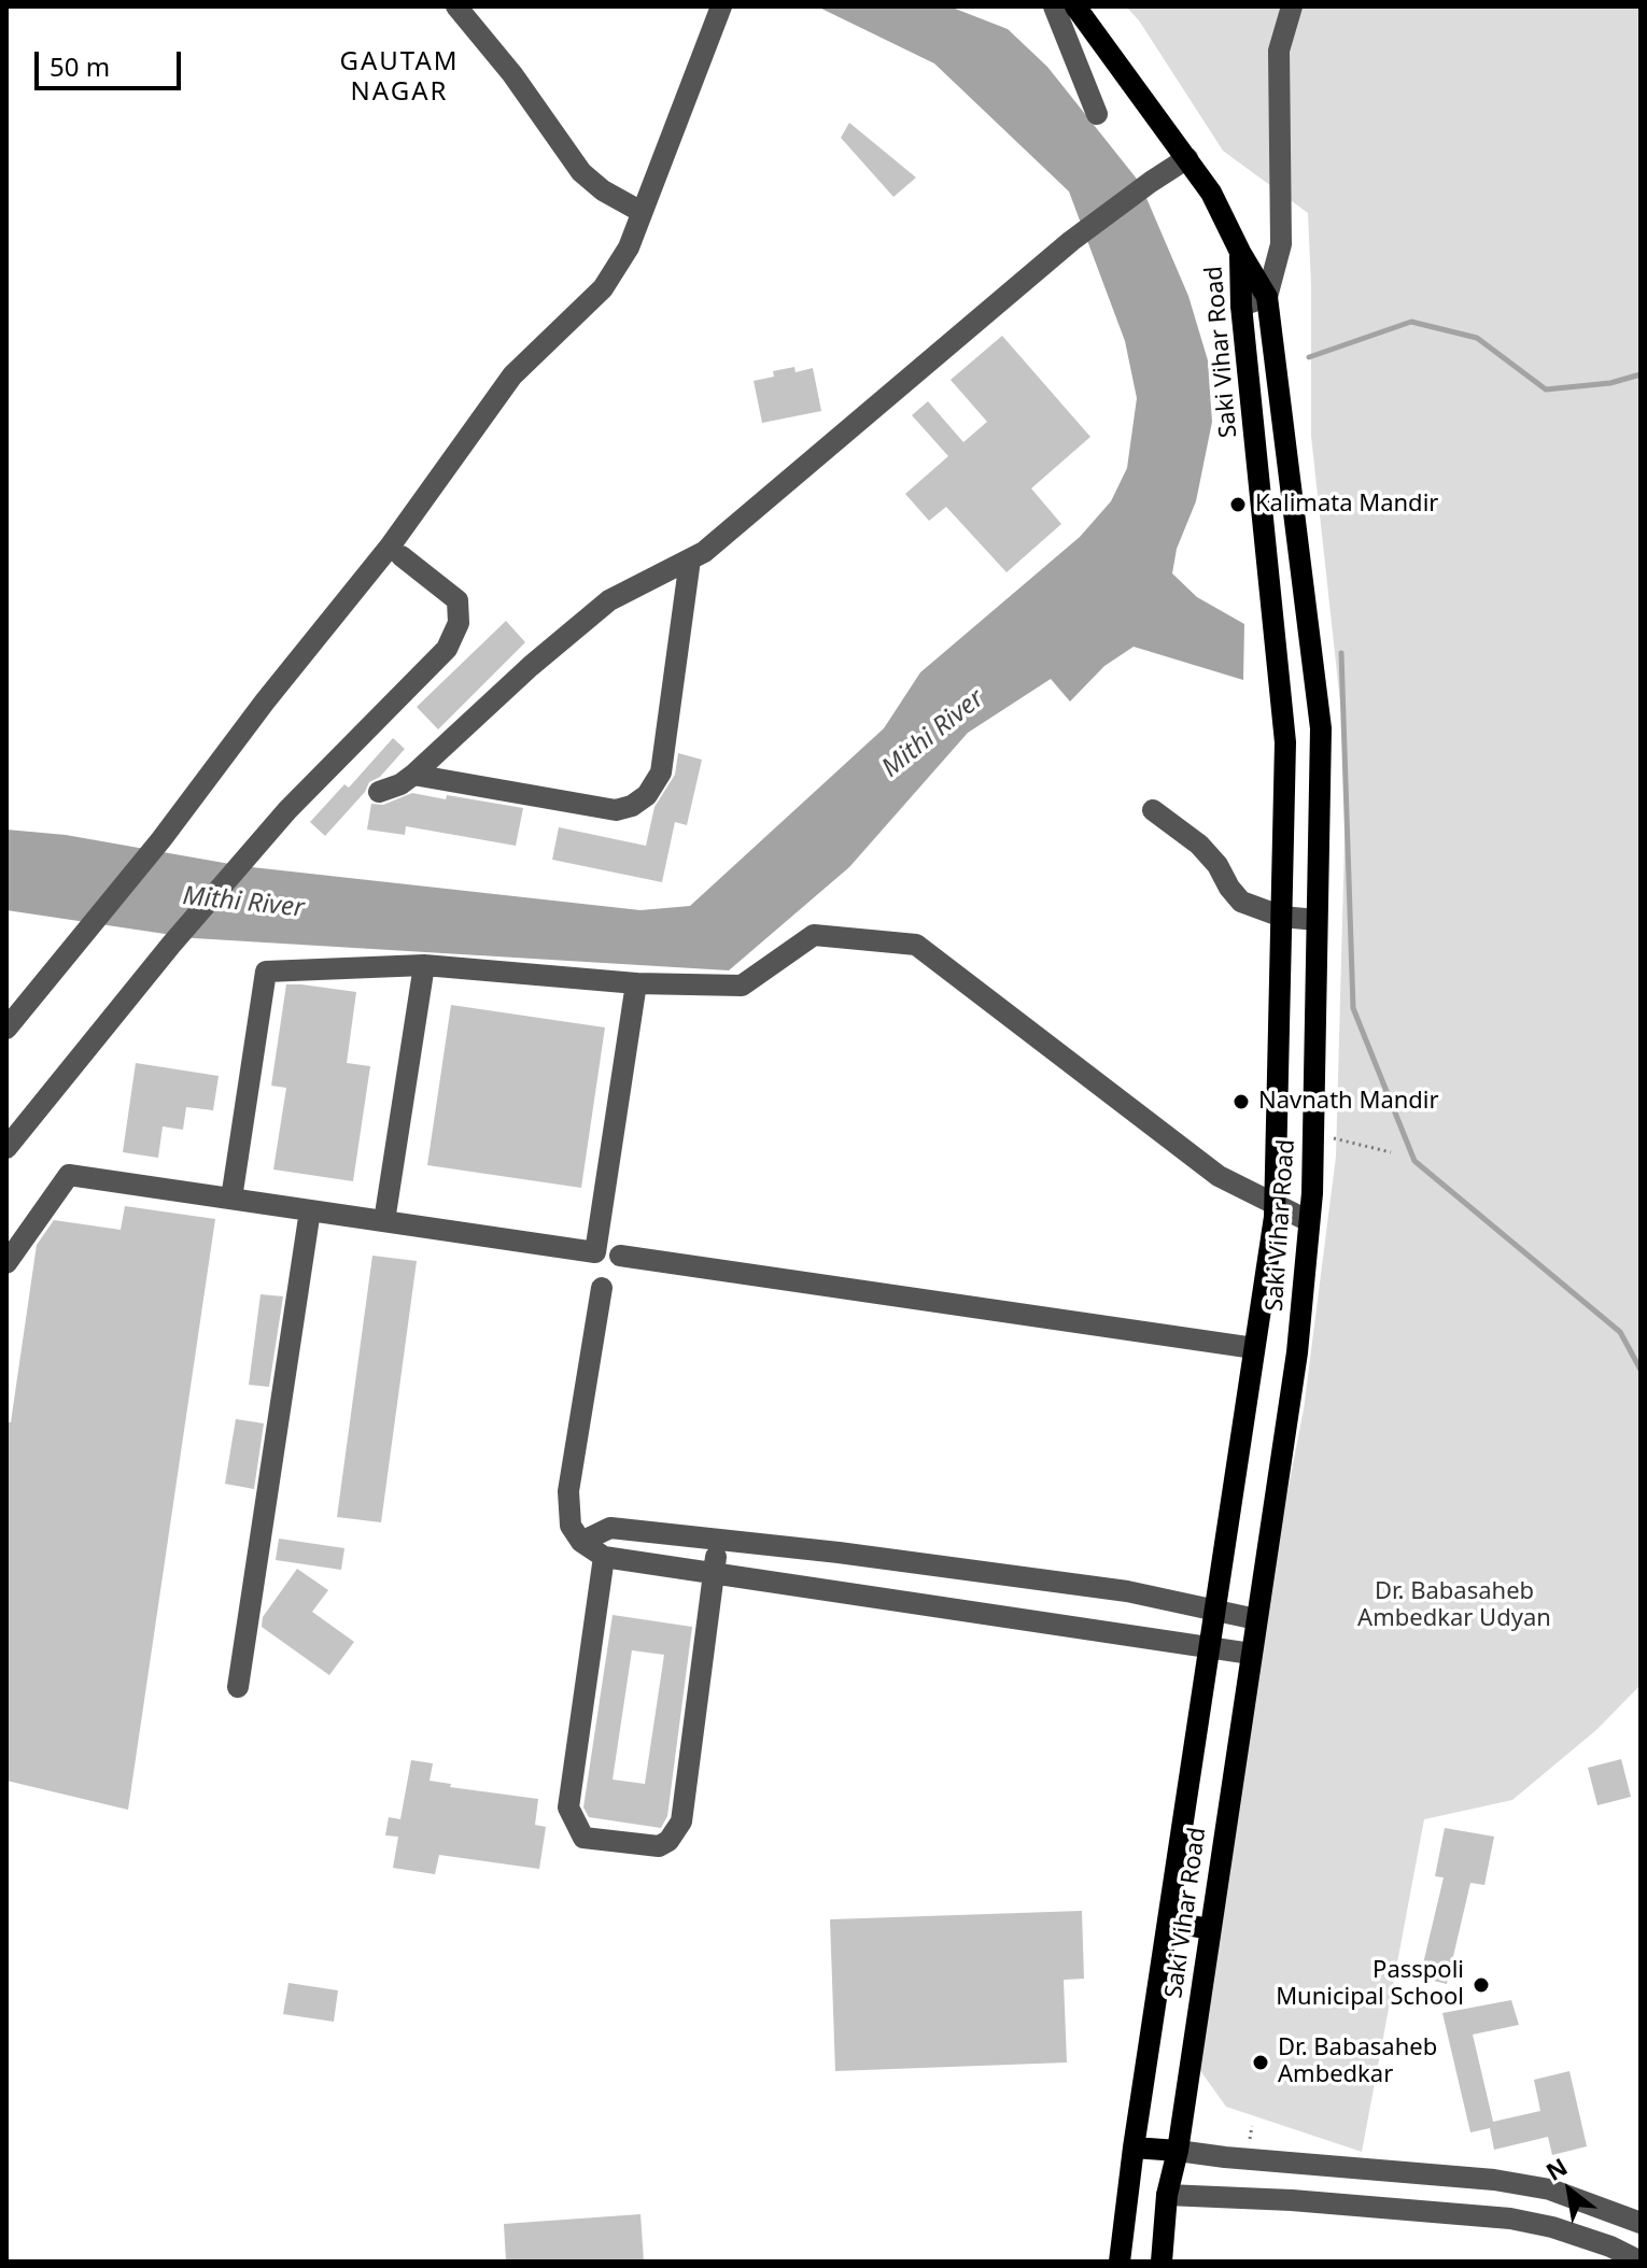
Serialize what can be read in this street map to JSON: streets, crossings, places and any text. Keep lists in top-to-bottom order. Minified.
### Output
{"streets":{"main road":["Saki Vihar Road"]},"districts":["GAUTAM NAGAR"],"water":["Mithi River"],"parks":["Dr. Babasaheb Ambedkar Udyan"],"places":["Kalimata Mandir","Navnath Mandir","Passpoli Municipal School","Dr. Babasaheb Ambedkar"],"scale_bar":"50 m","north":"top left"}
